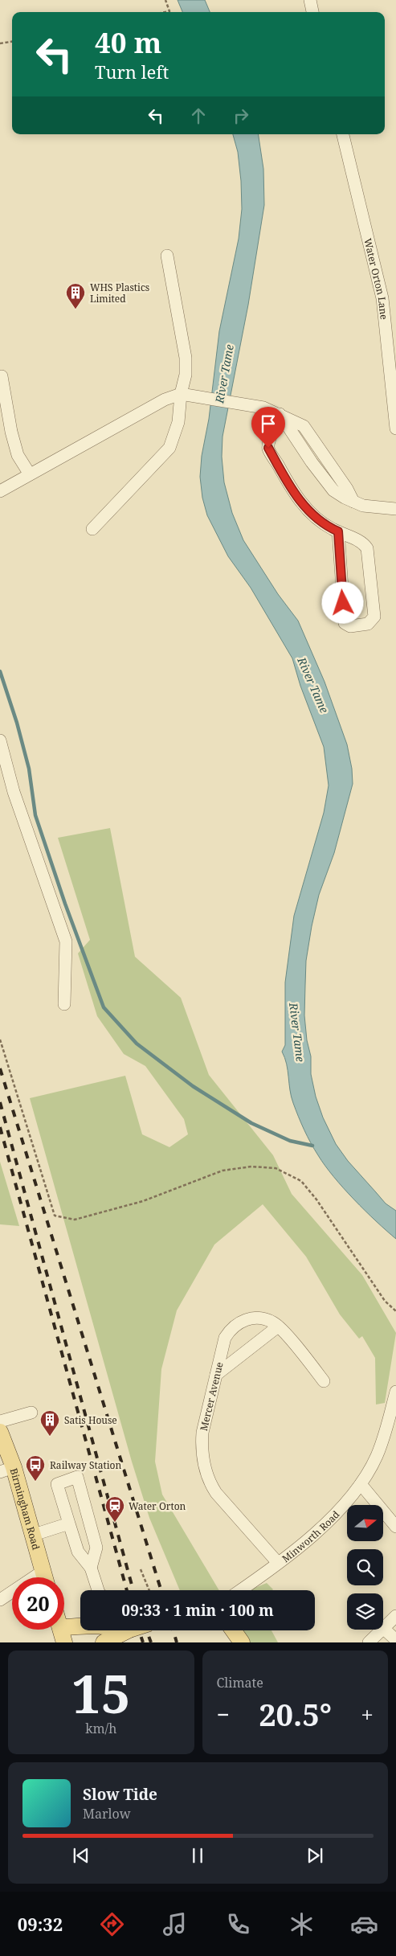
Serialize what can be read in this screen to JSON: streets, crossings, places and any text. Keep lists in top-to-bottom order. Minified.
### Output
{"streets":{"main road":["Birmingham Road"],"street":["Water Orton Lane","Mercer Avenue","Minworth Road"]},"crossings":[["Mercer Avenue","Minworth Road"]],"water":["River Tame"],"places":{"building":["WHS Plastics Limited","Satis House"],"bus stop":["Railway Station"],"station":["Water Orton"]},"north":"right","page":{"turn":["40 m","Turn left"],"limit":"20","trip":"09:33 · 1 min · 100 m","tile":[["15","km/h"],"Climate"],"heat":["−","20.5°","+"],"song":["Slow Tide","Marlow"],"tabs":"09:32"}}
